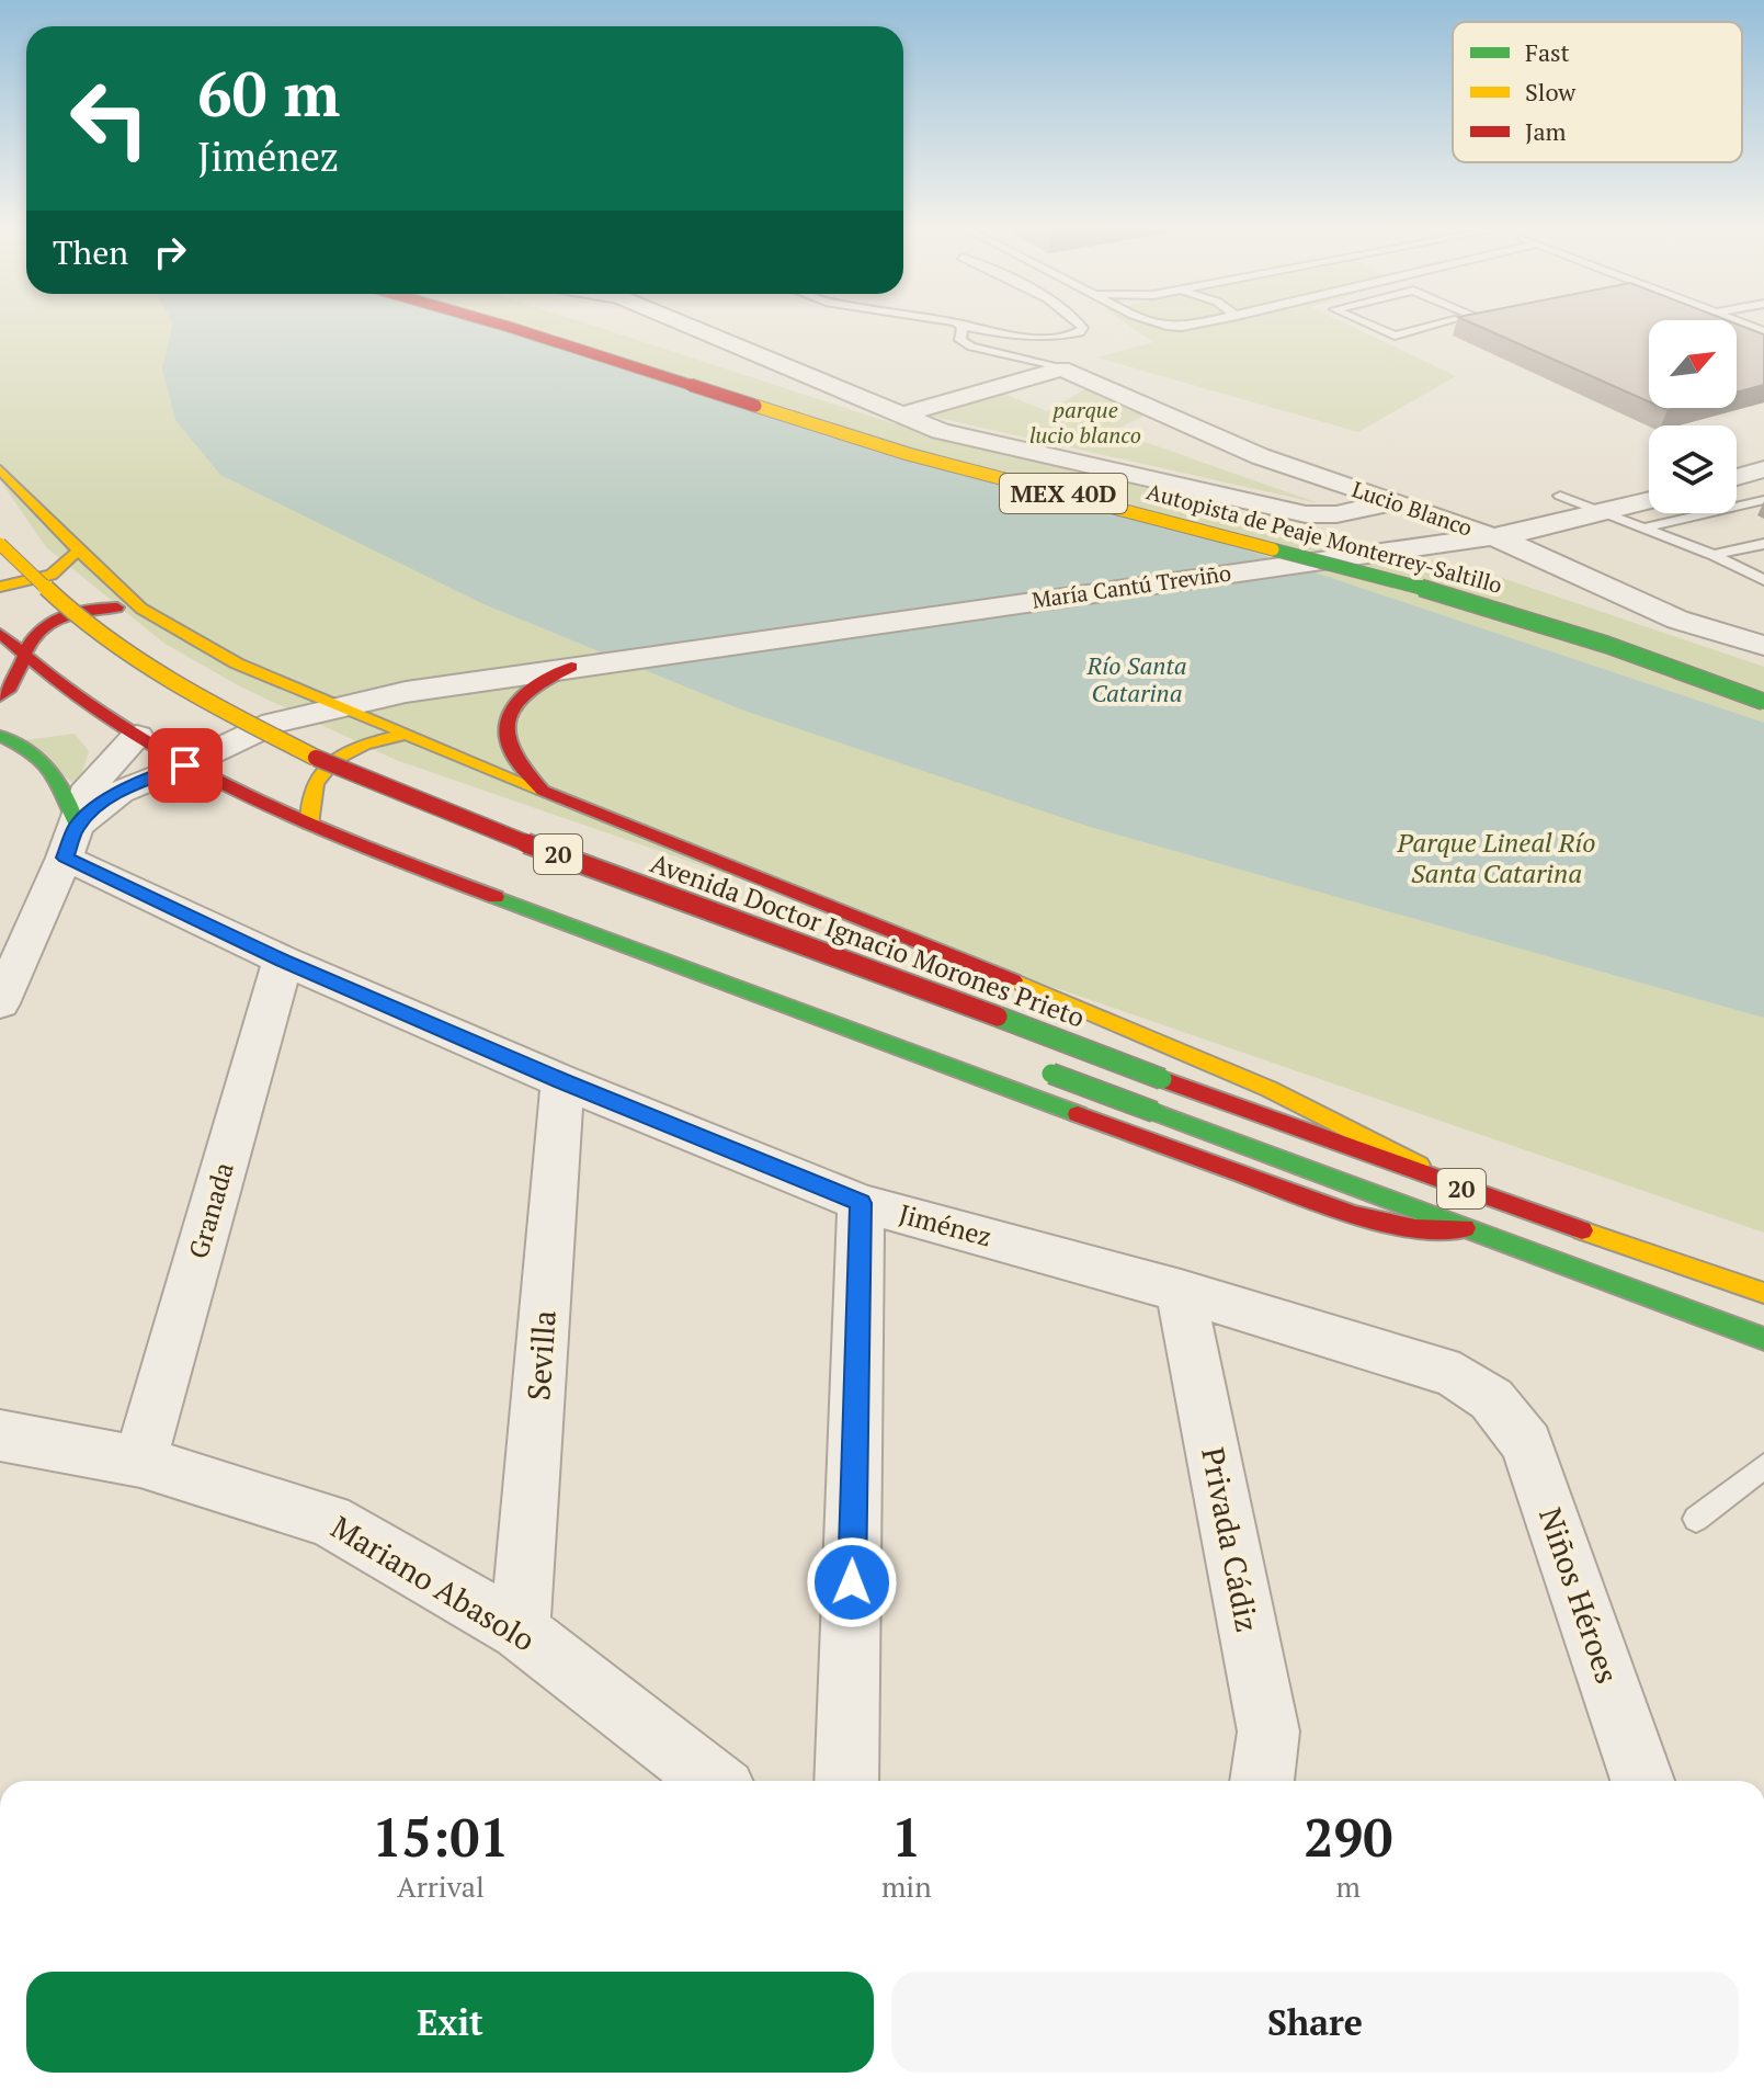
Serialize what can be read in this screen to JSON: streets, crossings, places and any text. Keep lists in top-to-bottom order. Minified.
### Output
{"streets":{"main road":["MEX 40D","Autopista de Peaje Monterrey-Saltillo","20","Avenida Doctor Ignacio Morones Prieto"],"street":["Lucio Blanco","María Cantú Treviño","Granada","Jiménez","Sevilla","Privada Cádiz","Mariano Abasolo","Niños Héroes"]},"crossings":[["Lucio Blanco","María Cantú Treviño"],["Autopista de Peaje Monterrey-Saltillo","María Cantú Treviño"],["20","Avenida Doctor Ignacio Morones Prieto"],["Granada","Jiménez"],["Granada","Mariano Abasolo"],["Jiménez","Sevilla"],["Jiménez","Privada Cádiz"],["Jiménez","Niños Héroes"],["Sevilla","Mariano Abasolo"]],"water":["Río Santa Catarina"],"parks":["parque lucio blanco","Parque Lineal Río Santa Catarina"],"legend":["Fast","Slow","Jam"],"north":"top right","page":{"turn":["60 m","Jiménez"],"then":"Then","eta":["15:01","Arrival","1","min","290","m"],"buttons":["Exit","Share"]}}
